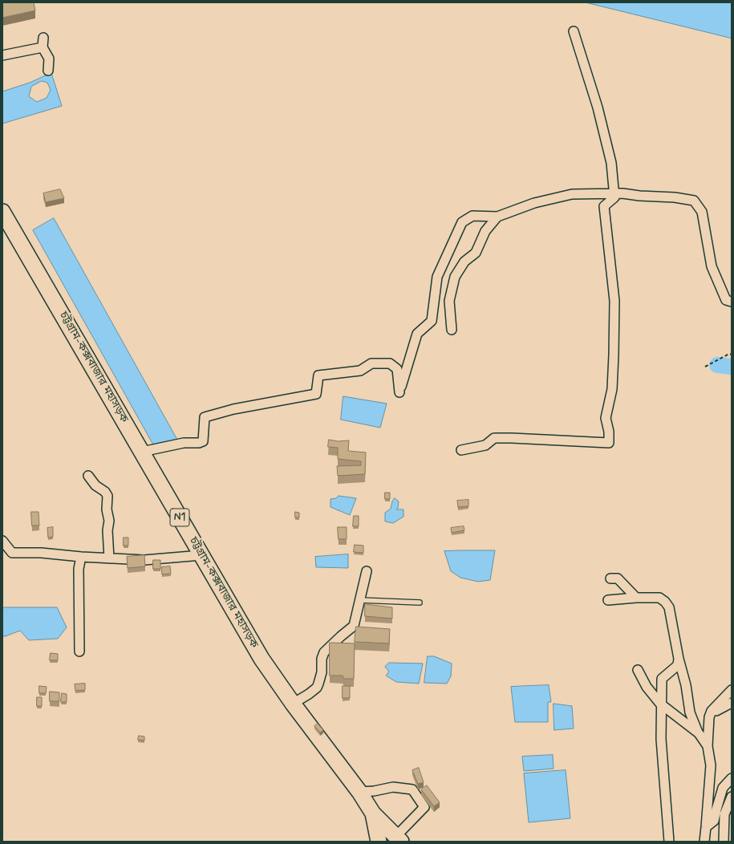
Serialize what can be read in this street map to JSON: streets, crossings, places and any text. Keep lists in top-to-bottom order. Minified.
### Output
{"streets":{"highway":["চট্টগ্রাম-কক্সবাজার মহাসড়ক","N1"]}}
